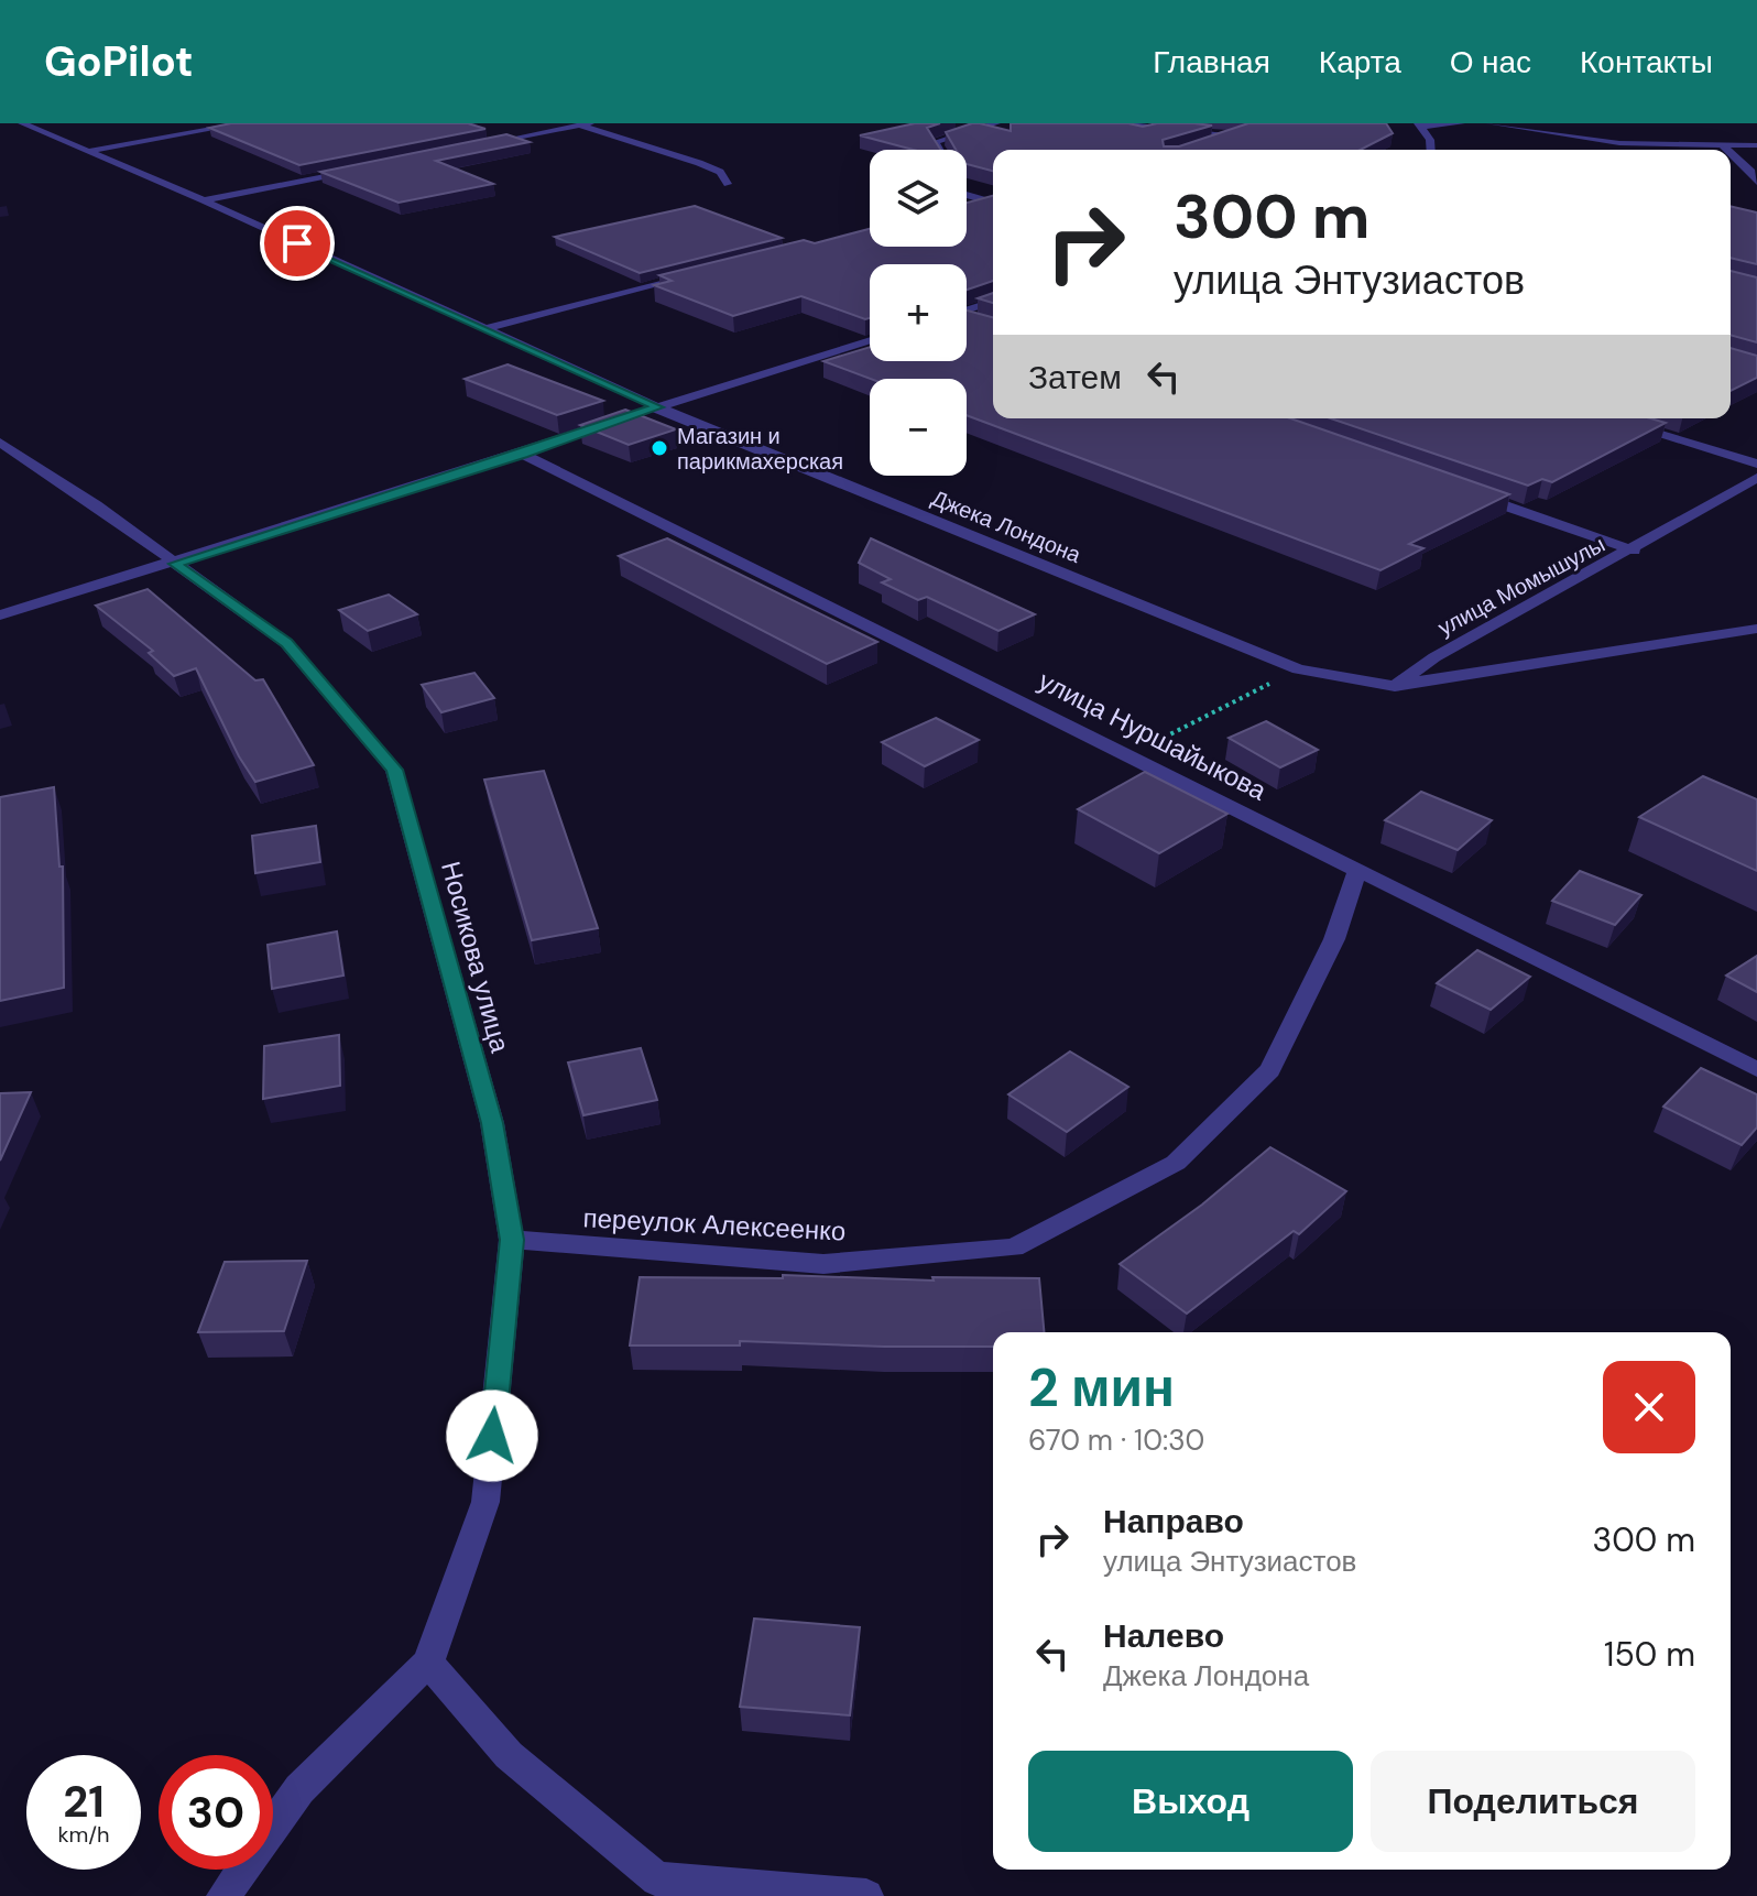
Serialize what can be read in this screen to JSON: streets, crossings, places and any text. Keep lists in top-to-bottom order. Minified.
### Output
{"streets":{"street":["Джека Лондона","улица Момышулы","улица Нуршайыкова","Носикова улица","переулок Алексеенко"]},"crossings":[["улица Нуршайыкова","переулок Алексеенко"],["Носикова улица","переулок Алексеенко"]],"places":["Магазин и парикмахерская"],"page":{"header":"GoPilot","nav":["Главная","Карта","О нас","Контакты"],"map_buttons":["+","−"],"turn":["300 m","улица Энтузиастов"],"then":"Затем","heading":["2 мин","670 m · 10:30"],"list":[{"name":"Направо","note":"улица Энтузиастов","value":"300 m"},{"name":"Налево","note":"Джека Лондона","value":"150 m"}],"buttons":["Выход","Поделиться"],"speed":"21 km/h","limit":"30"}}
